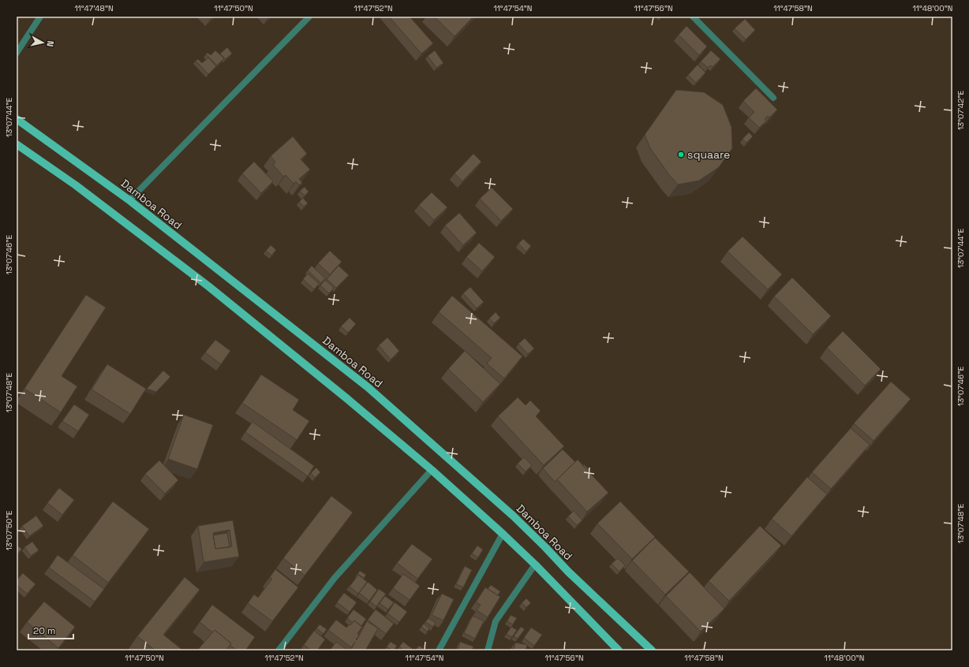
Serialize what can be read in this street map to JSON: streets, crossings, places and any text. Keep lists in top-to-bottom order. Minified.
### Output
{"streets":{"main road":["Damboa Road"]},"places":["squaare"],"scale_bar":"20 m","north":"right","coordinates":["11°47'48\"N","11°47'50\"N","11°47'52\"N","11°47'54\"N","11°47'56\"N","11°47'58\"N","11°48'00\"N","13°07'42\"E","13°07'44\"E","13°07'46\"E","13°07'48\"E","13°07'50\"E"]}
